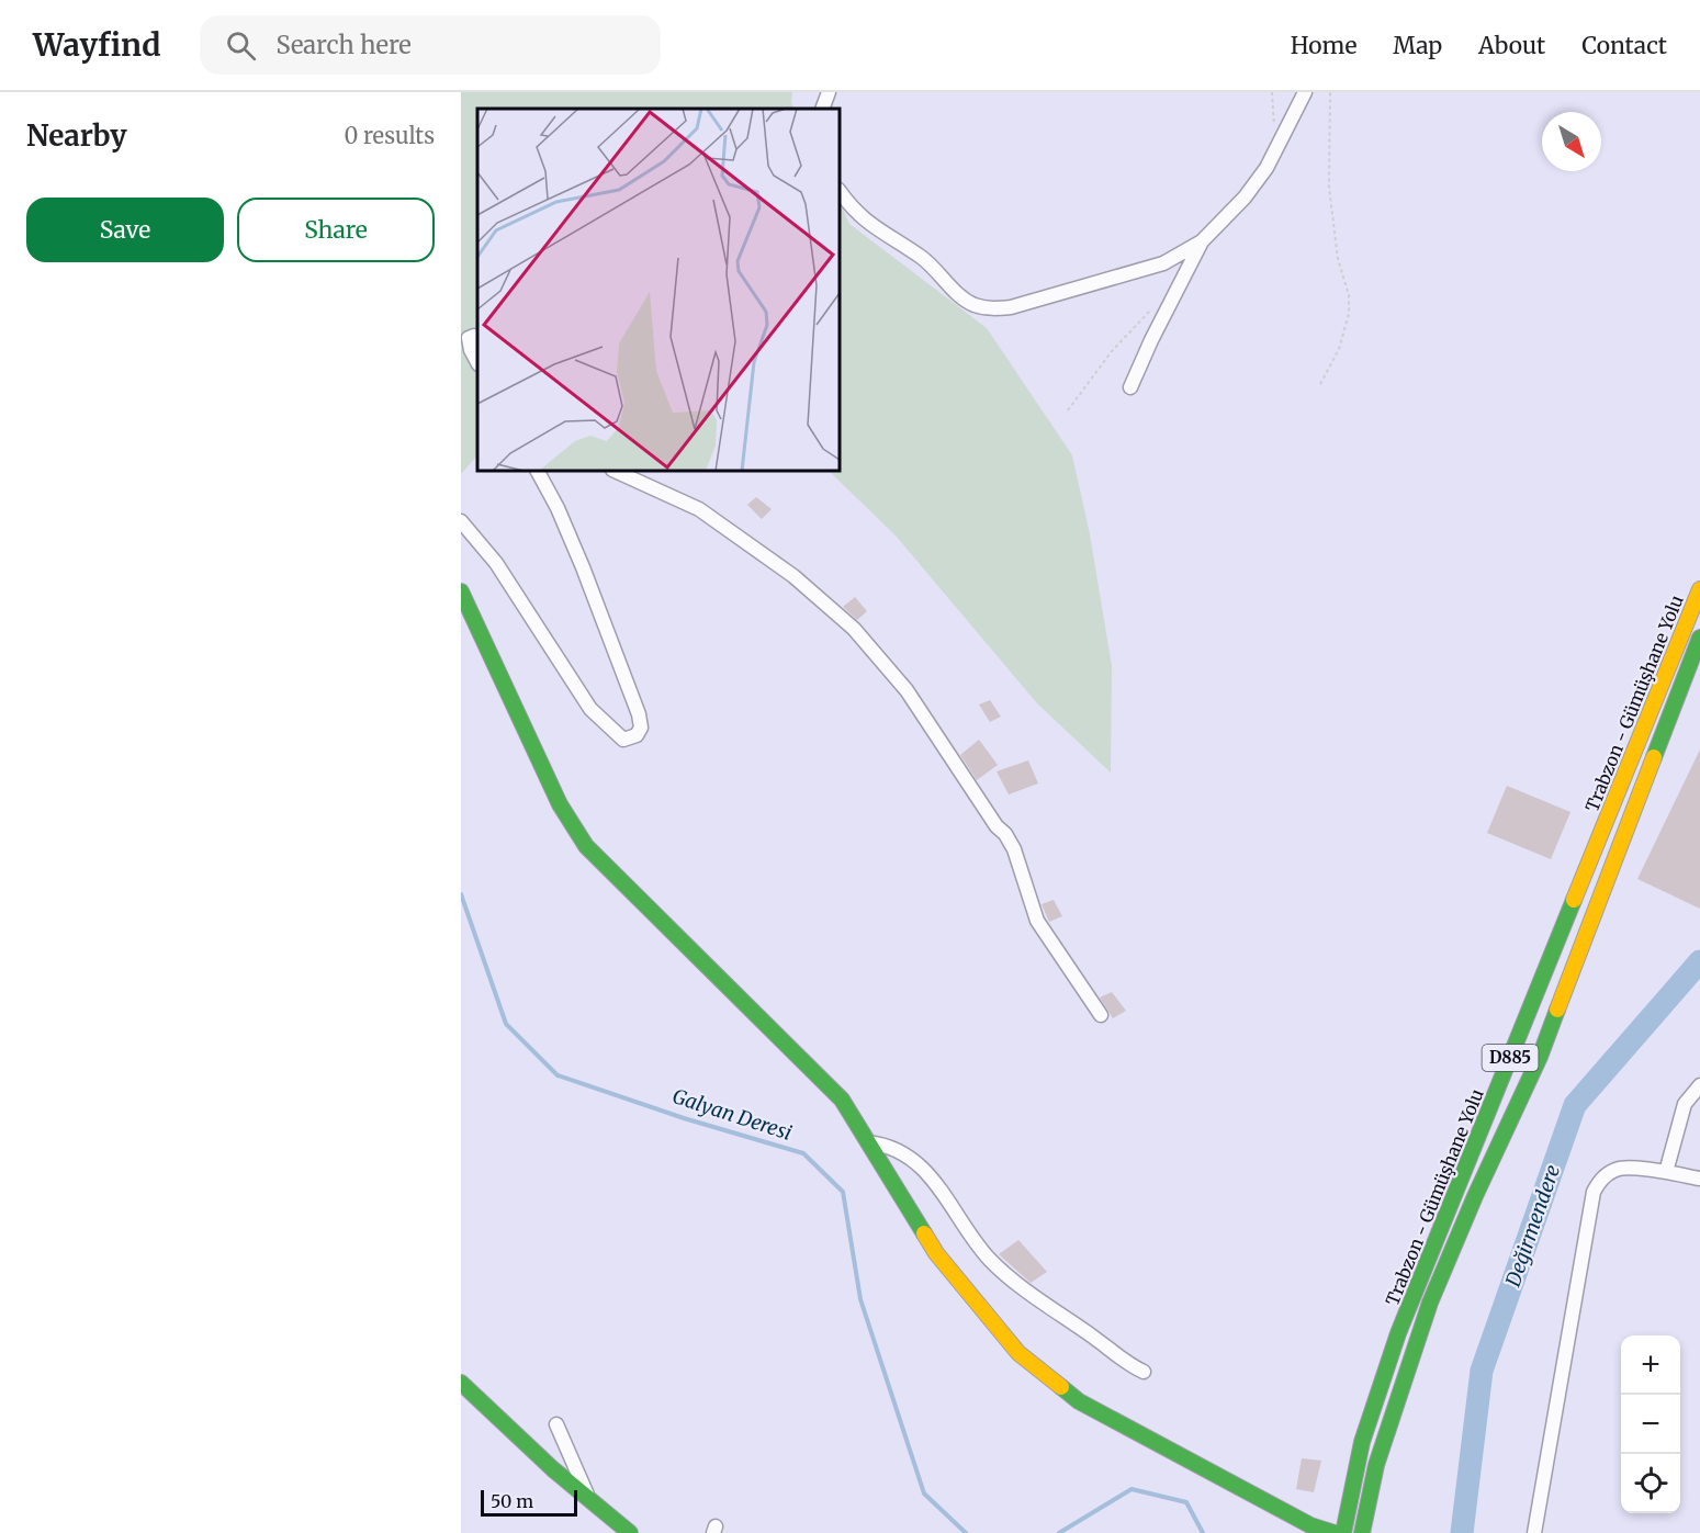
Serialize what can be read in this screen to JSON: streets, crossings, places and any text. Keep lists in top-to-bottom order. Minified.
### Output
{"streets":{"main road":["Trabzon - Gümüşhane Yolu","D885"]},"water":["Galyan Deresi","Değirmendere"],"scale_bar":"50 m","north":"bottom right","page":{"header":"Wayfind","search":"Search here","nav":["Home","Map","About","Contact"],"heading":["Nearby","0 results"],"buttons":["Save","Share"],"map_buttons":["+","−"],"scale":"50 m"}}
